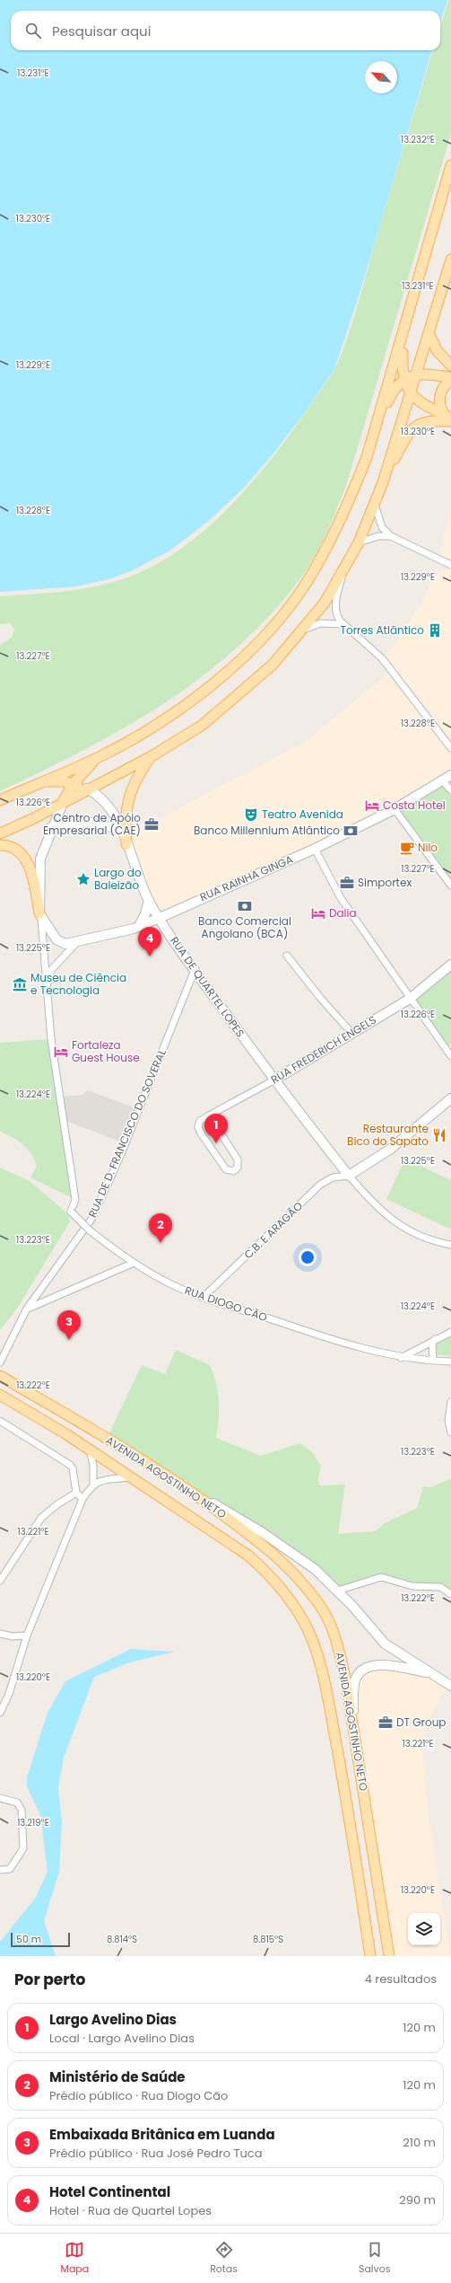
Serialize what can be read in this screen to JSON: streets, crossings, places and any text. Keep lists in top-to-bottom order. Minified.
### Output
{"streets":{"main road":["AVENIDA AGOSTINHO NETO"],"street":["RUA RAINHA GINGA","RUA DE QUARTEL LOPES","RUA FREDERICH ENGELS","RUA DE D. FRANCISCO DO SOVERAL","C.B. E ARAGÃO","RUA DIOGO CÃO"]},"crossings":[["RUA RAINHA GINGA","RUA DE QUARTEL LOPES"],["RUA DE QUARTEL LOPES","RUA FREDERICH ENGELS"],["RUA DE QUARTEL LOPES","RUA DE D. FRANCISCO DO SOVERAL"],["RUA DE QUARTEL LOPES","C.B. E ARAGÃO"],["C.B. E ARAGÃO","RUA DIOGO CÃO"]],"places":{"building":["Torres Atlântico"],"hotel":["Costa Hotel","Dalia","Fortaleza Guest House"],"theatre":["Teatro Avenida"],"office":["Centro de Apóio Empresarial (CAE)","Simportex","DT Group"],"bank":["Banco Millennium Atlântico","Banco Comercial Angolano (BCA)"],"cafe":["Nilo"],"place":["Largo do Baleizão"],"museum":["Museu de Ciência e Tecnologia"],"restaurant":["Restaurante Bico do Sapato"]},"scale_bar":"50 m","north":"top left","page":{"search":"Pesquisar aqui","pins":["4","1","2","3"],"scale":"50 m","heading":["Por perto","4 resultados"],"list":[{"mark":"1","name":"Largo Avelino Dias","note":"Local · Largo Avelino Dias","value":"120 m"},{"mark":"2","name":"Ministério de Saúde","note":"Prédio público · Rua Diogo Cão","value":"120 m"},{"mark":"3","name":"Embaixada Britânica em Luanda","note":"Prédio público · Rua José Pedro Tuca","value":"210 m"},{"mark":"4","name":"Hotel Continental","note":"Hotel · Rua de Quartel Lopes","value":"290 m"}],"nav":["Mapa","Rotas","Salvos"]},"coordinates":["13.231°E","13.232°E","13.230°E","13.229°E","13.228°E","13.227°E","13.226°E","13.225°E","13.224°E","13.223°E","13.222°E","13.221°E","13.220°E","13.219°E","8.814°S","8.815°S"]}
